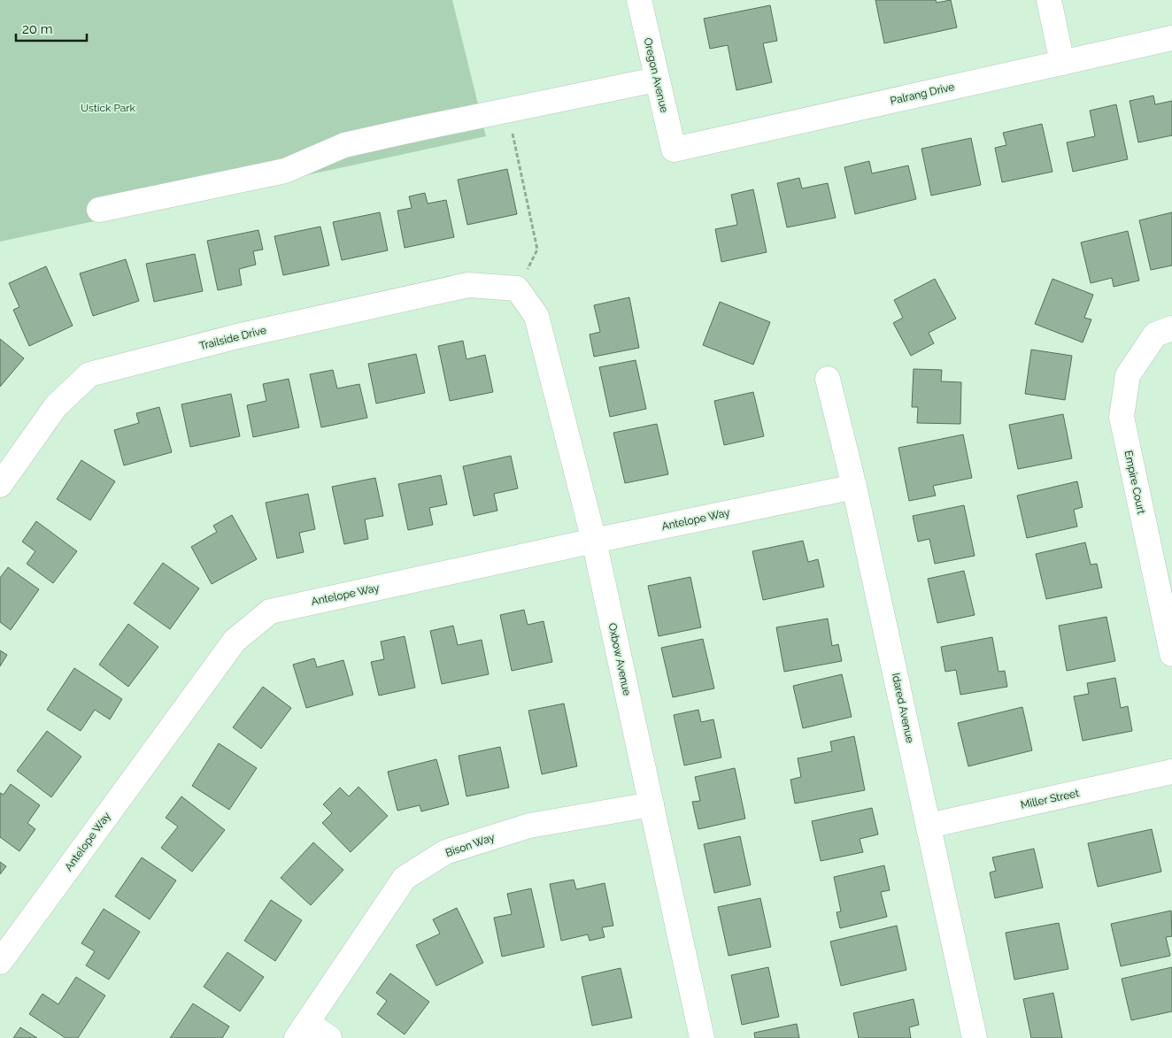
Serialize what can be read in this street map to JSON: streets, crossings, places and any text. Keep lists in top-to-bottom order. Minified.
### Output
{"streets":{"street":["Oregon Avenue","Palrang Drive","Trailside Drive","Empire Court","Antelope Way","Oxbow Avenue","Idared Avenue","Miller Street","Bison Way"]},"crossings":[["Oregon Avenue","Palrang Drive"],["Trailside Drive","Oxbow Avenue"],["Antelope Way","Oxbow Avenue"],["Antelope Way","Idared Avenue"],["Oxbow Avenue","Bison Way"],["Idared Avenue","Miller Street"]],"parks":["Ustick Park"],"scale_bar":"20 m"}
